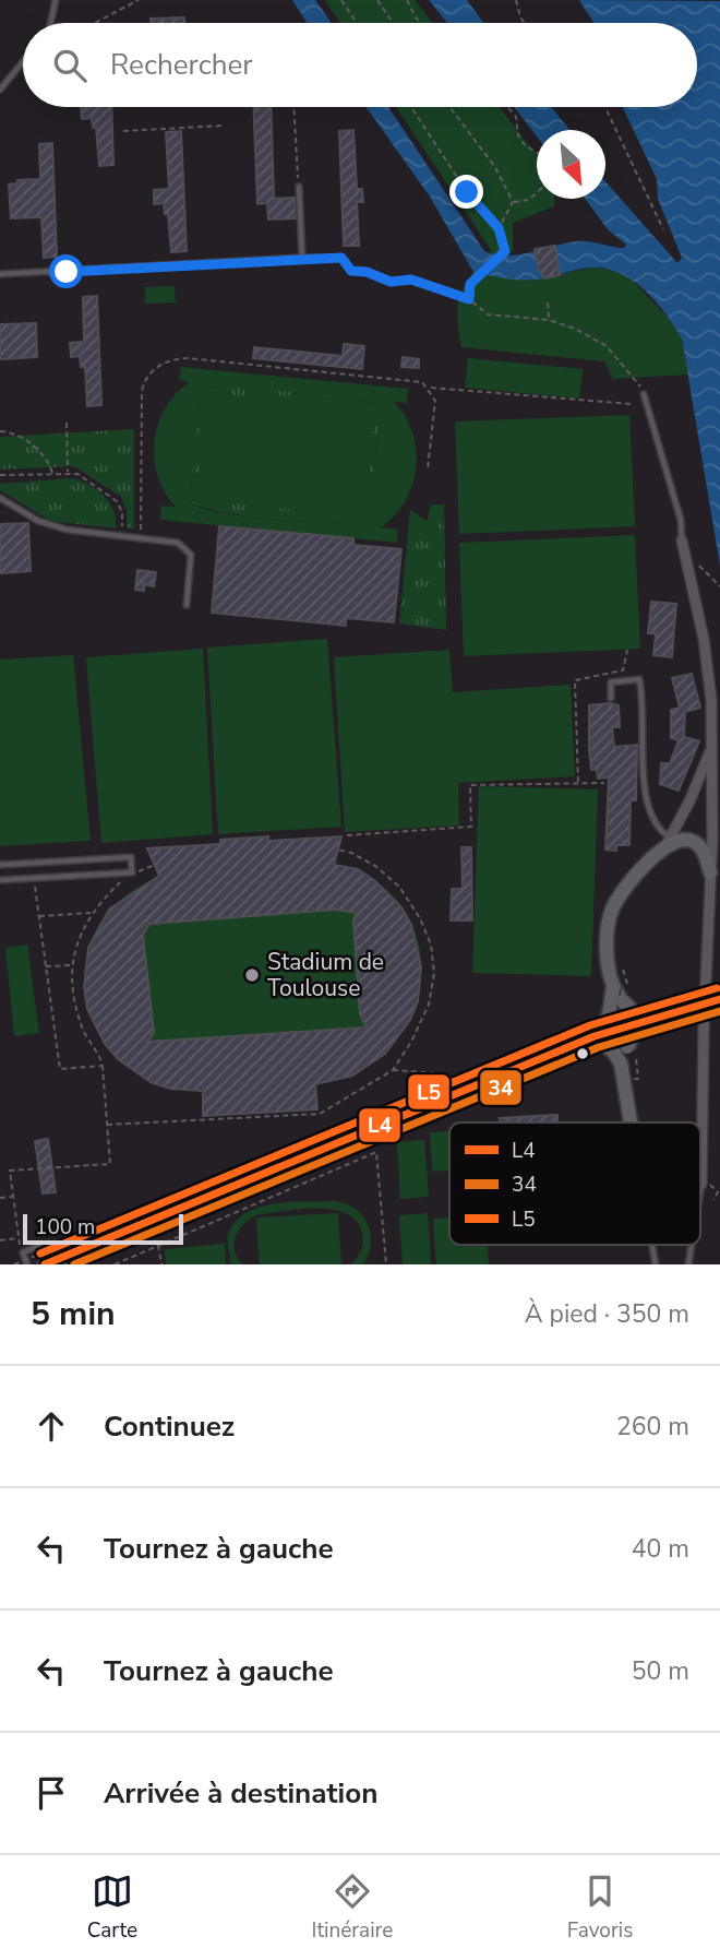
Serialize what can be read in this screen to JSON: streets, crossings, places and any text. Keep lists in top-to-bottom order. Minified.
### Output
{"places":["Stadium de Toulouse"],"lines":["transit line L5","transit line L4","transit line 34"],"legend":["L4","34","L5"],"scale_bar":"100 m","north":"bottom right","page":{"search":"Rechercher","scale":"100 m","heading":["5 min","À pied · 350 m"],"list":[["Continuez","260 m"],["Tournez à gauche","40 m"],["Tournez à gauche","50 m"],"Arrivée à destination"],"nav":["Carte","Itinéraire","Favoris"]}}
